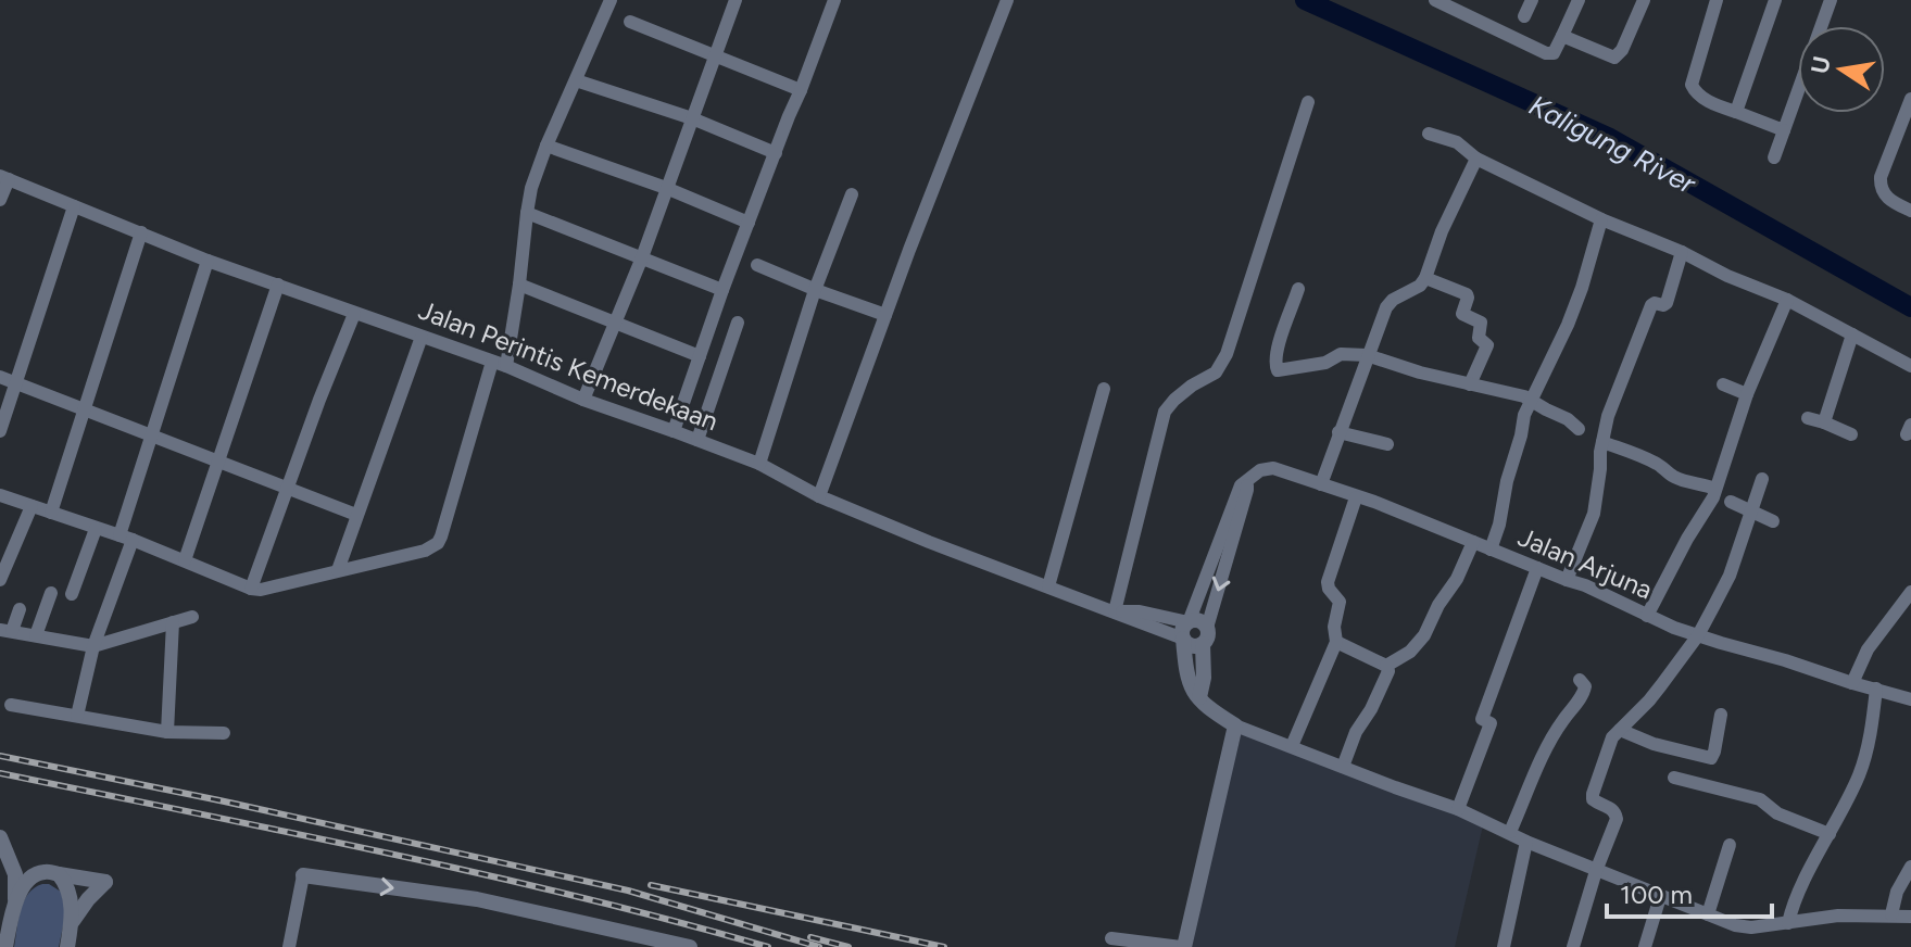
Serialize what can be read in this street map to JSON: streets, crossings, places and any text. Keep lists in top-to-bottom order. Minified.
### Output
{"streets":{"street":["Jalan Perintis Kemerdekaan","Jalan Arjuna"]},"water":["Kaligung River"],"scale_bar":"100 m","north":"left"}
